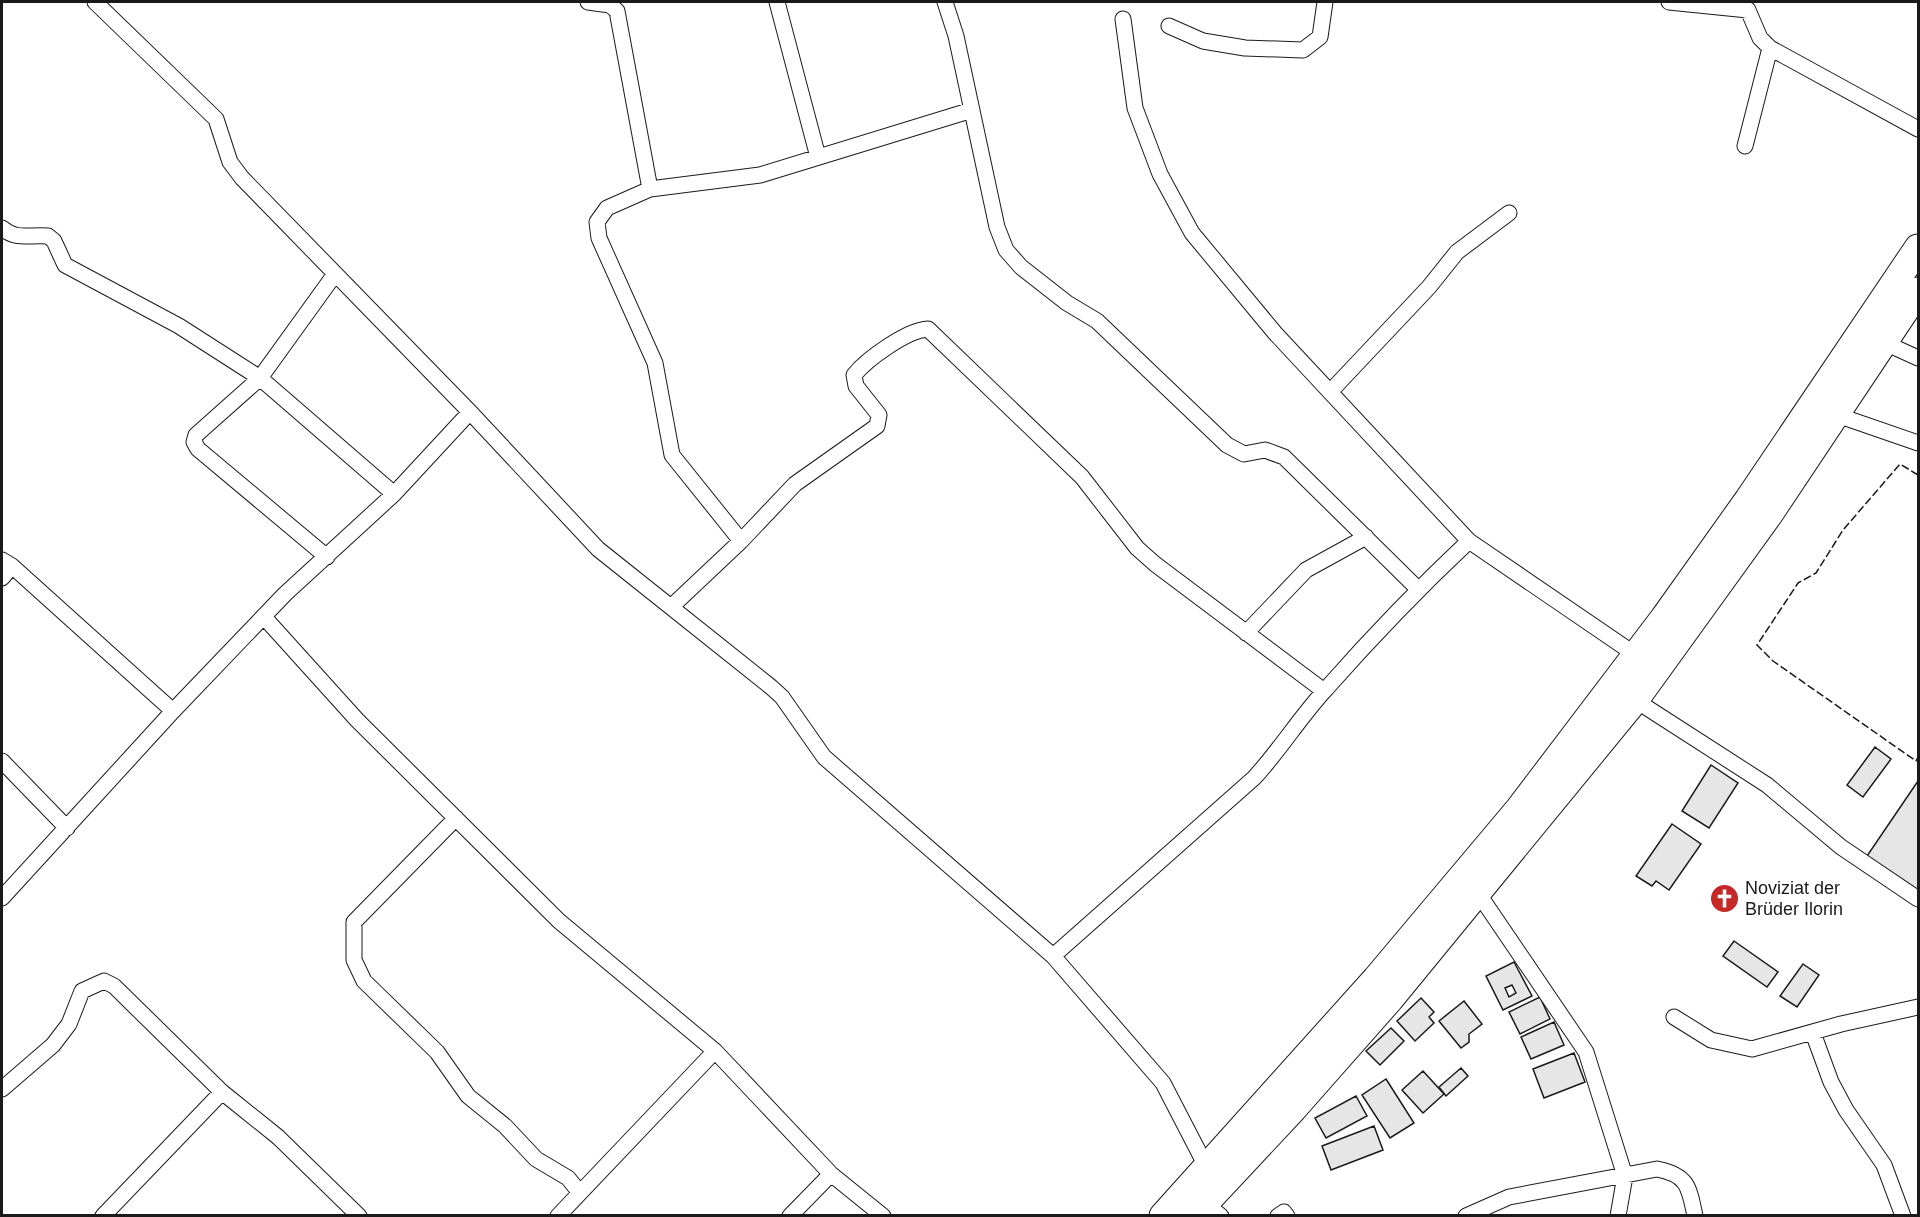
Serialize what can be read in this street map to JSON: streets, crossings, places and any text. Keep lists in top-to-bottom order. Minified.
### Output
{"places":{"church":["Noviziat der Brüder Ilorin"]}}
